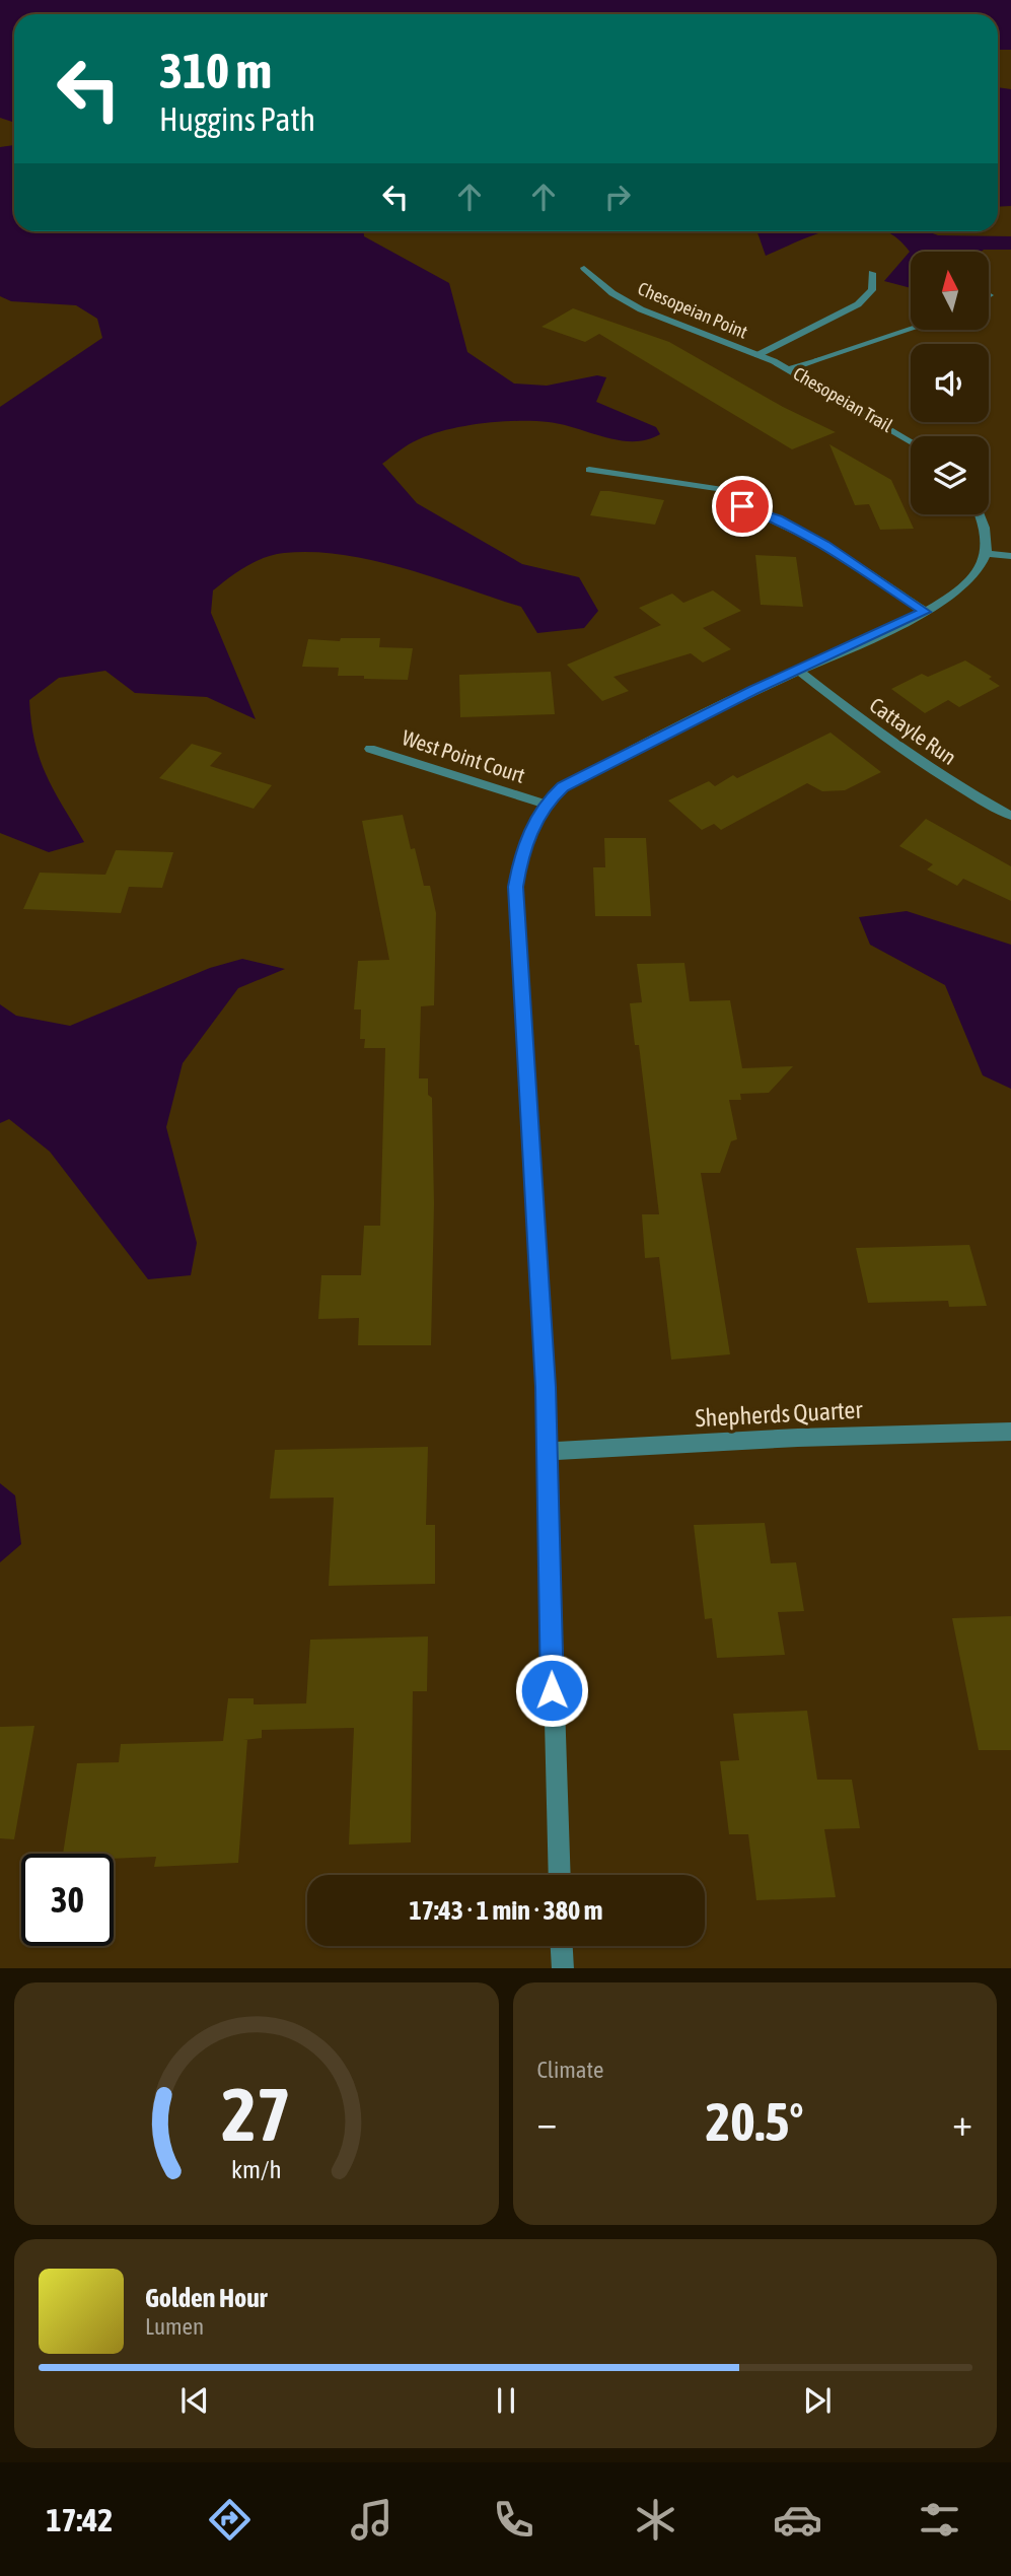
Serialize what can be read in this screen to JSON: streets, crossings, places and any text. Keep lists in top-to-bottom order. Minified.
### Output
{"streets":{"street":["Chesopeian Point","Chesopeian Trail","Cattayle Run","West Point Court","Shepherds Quarter"]},"crossings":[["Chesopeian Point","Chesopeian Trail"]],"north":"top","page":{"turn":["310 m","Huggins Path"],"limit":"30","trip":"17:43 · 1 min · 380 m","tile":"Climate","heat":["−","20.5°","+"],"song":["Golden Hour","Lumen"],"tabs":"17:42","gauge":["27","km/h"]}}
